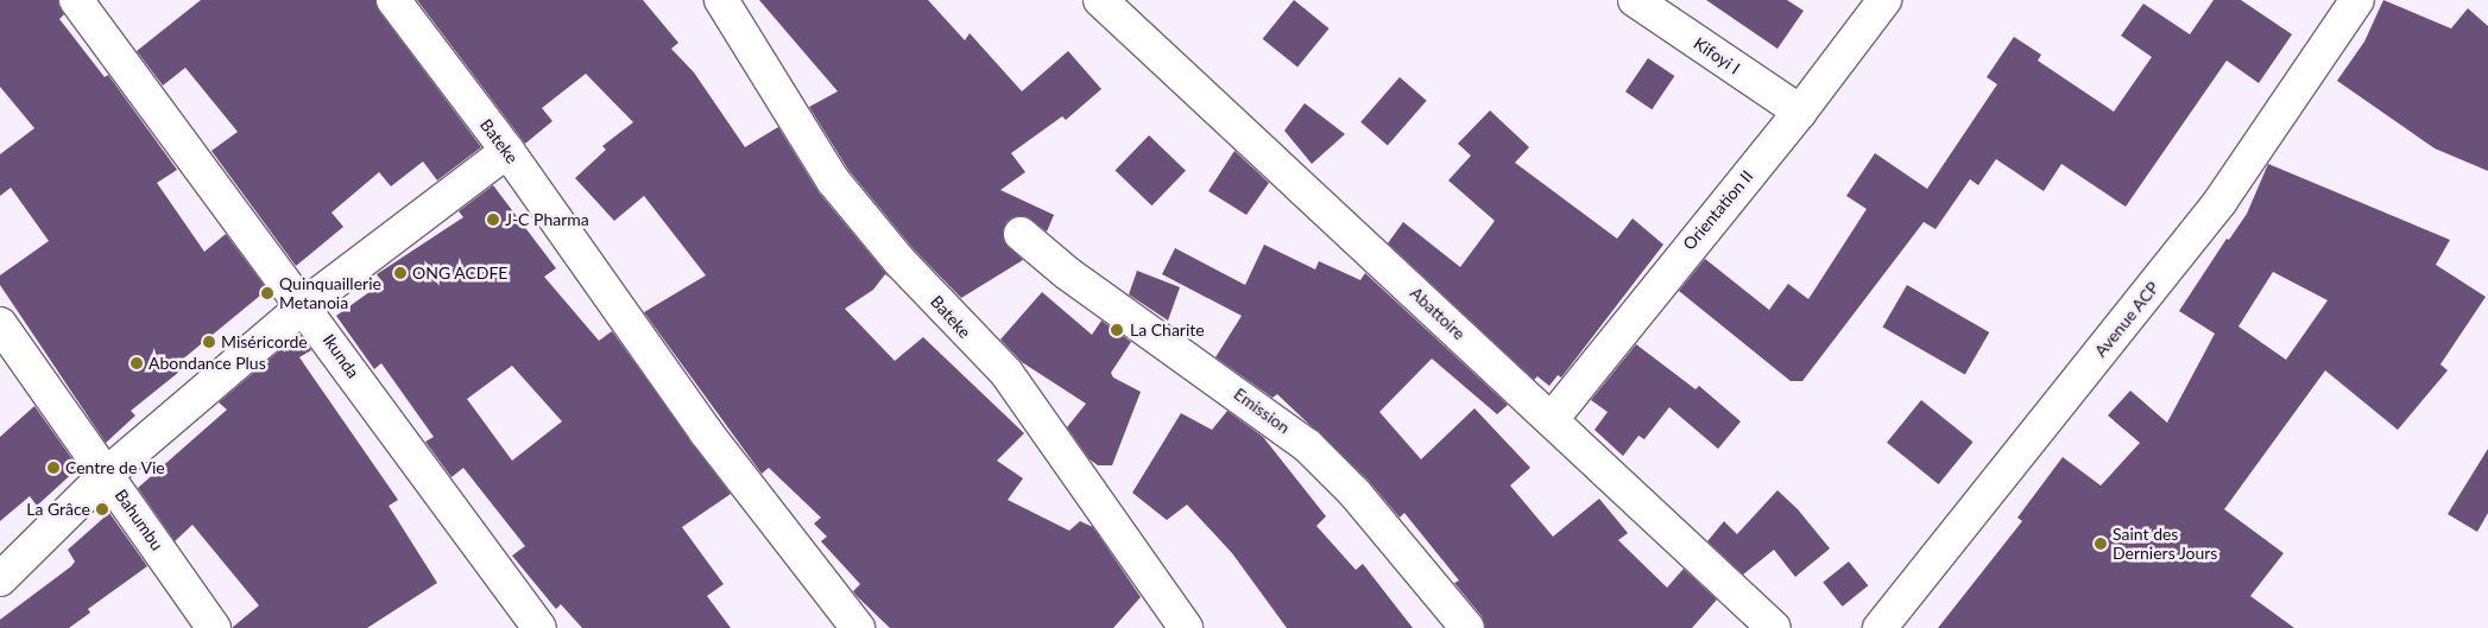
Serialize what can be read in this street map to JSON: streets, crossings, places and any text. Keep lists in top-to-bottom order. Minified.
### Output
{"streets":{"street":["Kifoyi I","Bateke","Orientation II","Abattoire","Avenue ACP","Ikunda","Emission","Bahumbu"]},"crossings":[["Kifoyi I","Orientation II"],["Orientation II","Abattoire"]],"places":["J-C Pharma","ONG ACDFE","Quinquaillerie Metanoia","La Charite","Miséricorde","Abondance Plus","Centre de Vie","La Grâce","Saint des Derniers Jours"]}
